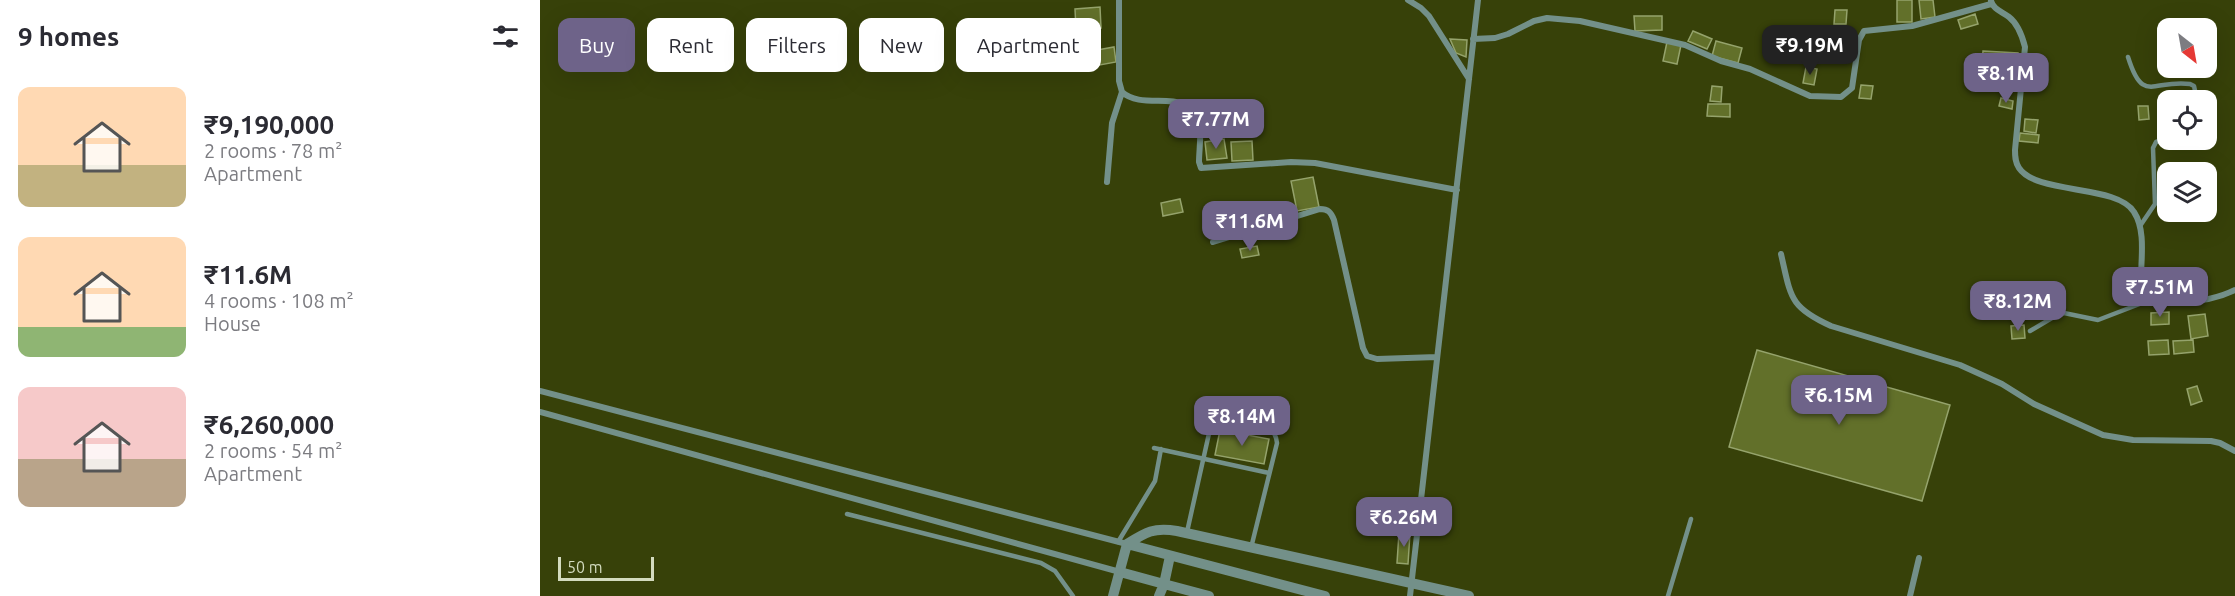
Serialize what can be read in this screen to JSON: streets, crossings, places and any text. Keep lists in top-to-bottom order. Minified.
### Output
{"scale_bar":"50 m","north":"bottom right","page":{"heading":"9 homes","chip":["Buy","Rent","Filters","New","Apartment"],"price":["₹9.19M","₹8.1M","₹7.77M","₹11.6M","₹7.51M","₹8.12M","₹6.15M","₹8.14M","₹6.26M"],"list":[{"name":"₹9,190,000","note":"2 rooms · 78 m² · Apartment"},{"name":"₹11.6M","note":"4 rooms · 108 m² · House"},{"name":"₹6,260,000","note":"2 rooms · 54 m² · Apartment"}],"scale":"50 m"}}
